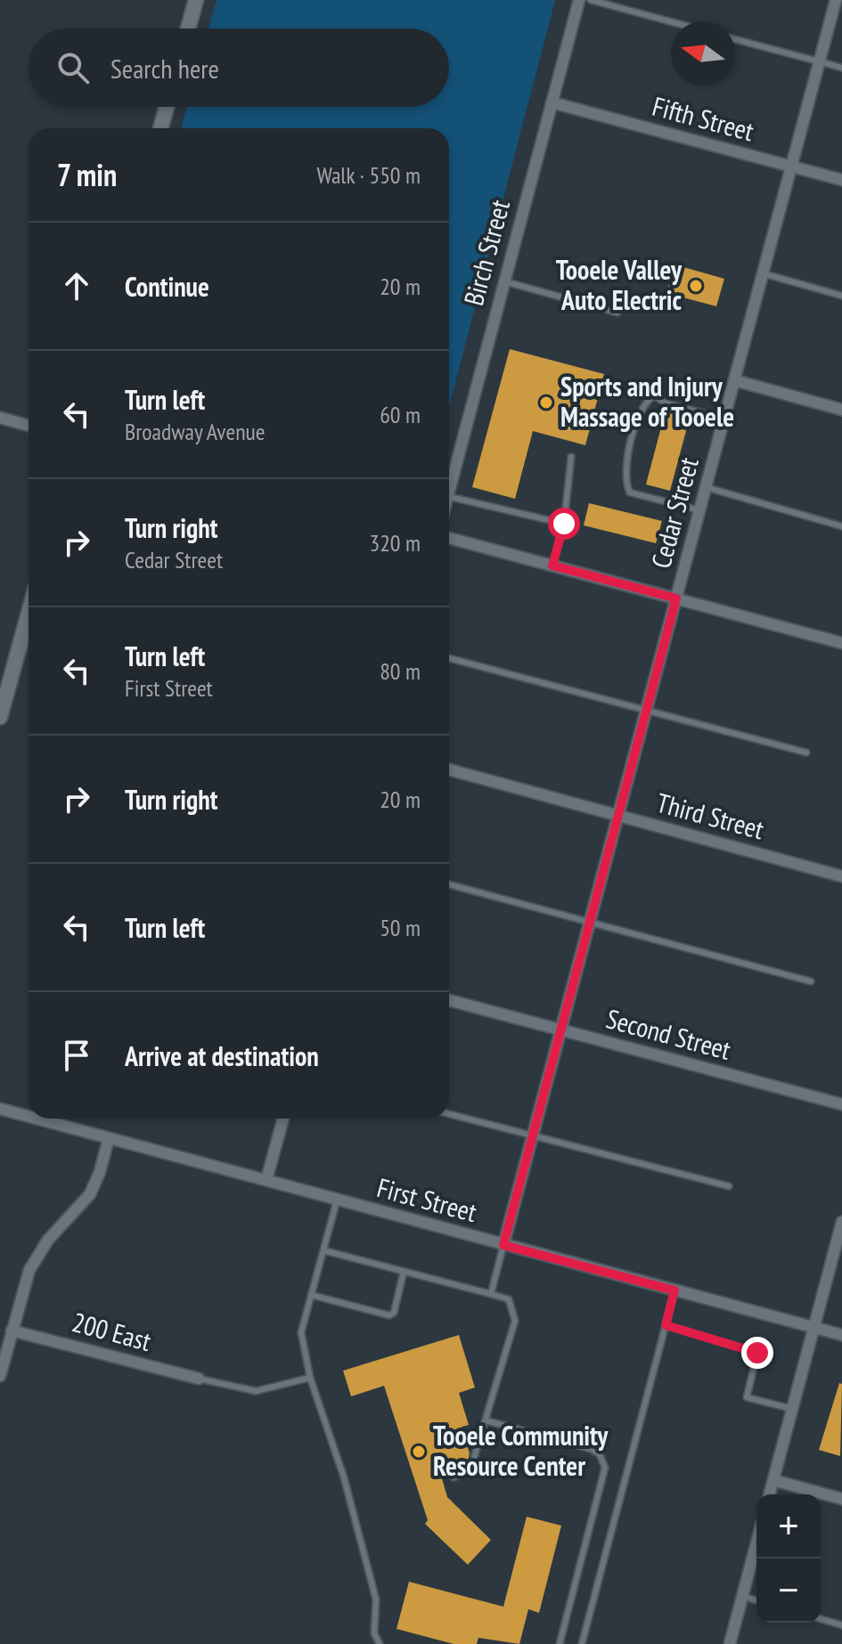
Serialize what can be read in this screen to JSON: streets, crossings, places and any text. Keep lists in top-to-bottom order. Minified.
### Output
{"streets":{"street":["Fifth Street","Birch Street","Cedar Street","Third Street","Second Street","First Street","200 East"]},"crossings":[["Fifth Street","Birch Street"],["Fifth Street","Cedar Street"],["Cedar Street","Third Street"],["Cedar Street","Second Street"],["Cedar Street","First Street"]],"places":["Tooele Valley Auto Electric","Sports and Injury Massage of Tooele","Tooele Community Resource Center"],"north":"left","page":{"search":"Search here","heading":["7 min","Walk · 550 m"],"list":[["Continue","20 m"],["Turn left","Broadway Avenue","60 m"],["Turn right","Cedar Street","320 m"],["Turn left","First Street","80 m"],["Turn right","20 m"],["Turn left","50 m"],"Arrive at destination"],"map_buttons":["+","−"]}}
